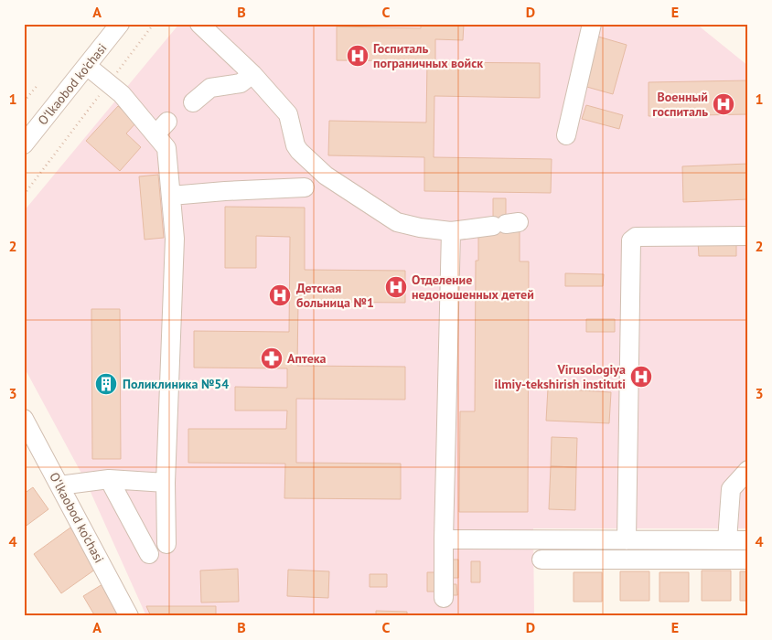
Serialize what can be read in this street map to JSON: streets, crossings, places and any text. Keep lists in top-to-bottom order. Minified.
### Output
{"streets":{"street":["Oʻlkaobod ko'chasi"]},"places":{"hospital":["Госпиталь пограничных войск","Военный госпиталь","Отделение недоношенных детей","Детская больница №1","Virusologiya ilmiy-tekshirish instituti"],"pharmacy":["Аптека"],"building":["Поликлиника №54"]},"grid":{"columns":["A","B","C","D","E"],"rows":["1","2","3","4"]}}
